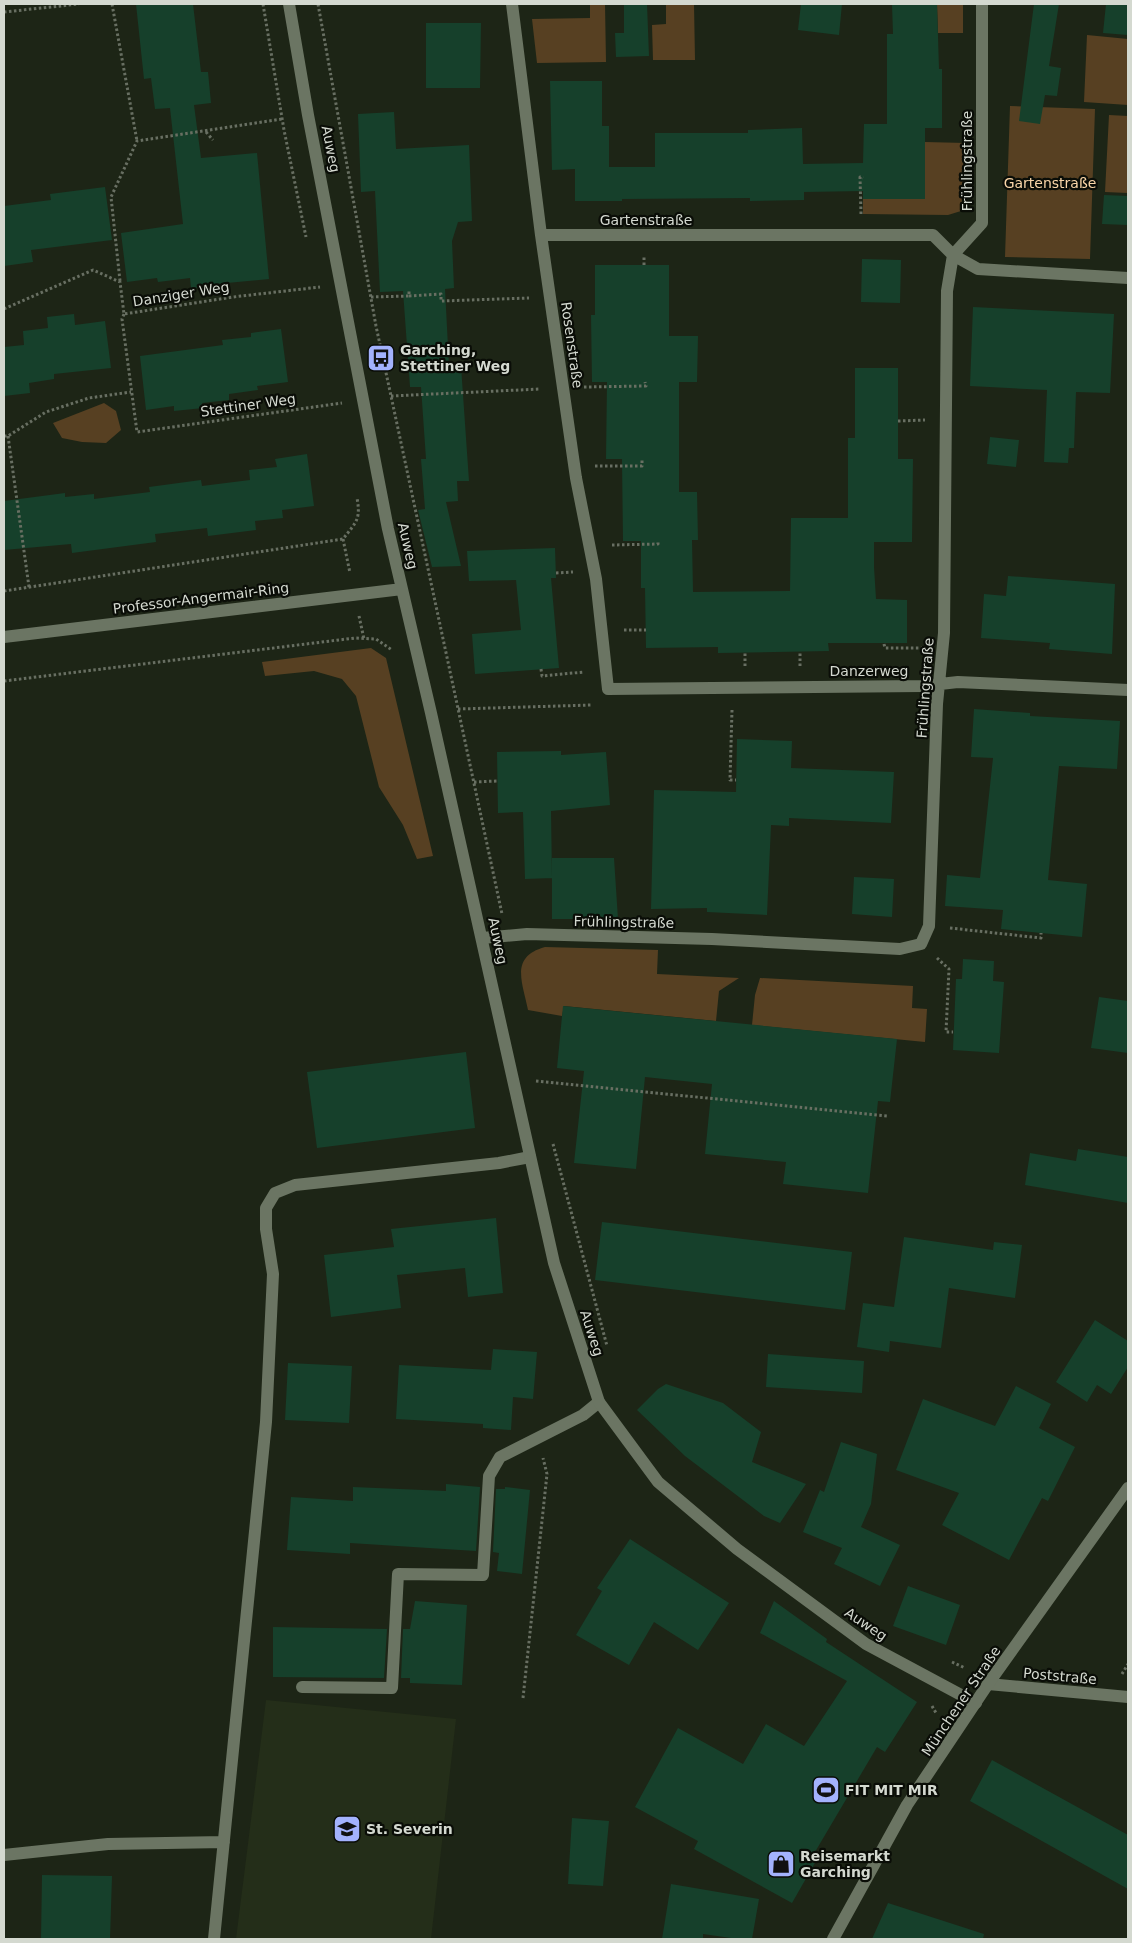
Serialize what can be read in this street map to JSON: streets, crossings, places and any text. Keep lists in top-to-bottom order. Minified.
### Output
{"streets":{"street":["Auweg","Frühlingstraße","Gartenstraße","Rosenstraße","Professor-Angermair-Ring","Danzerweg","Poststraße","Münchener Straße"],"path":["Danziger Weg","Stettiner Weg"]},"crossings":[["Auweg","Frühlingstraße"],["Auweg","Danziger Weg"],["Auweg","Stettiner Weg"],["Auweg","Professor-Angermair-Ring"],["Auweg","Münchener Straße"],["Frühlingstraße","Gartenstraße"],["Frühlingstraße","Danzerweg"],["Gartenstraße","Rosenstraße"],["Rosenstraße","Danzerweg"],["Poststraße","Münchener Straße"]],"parks":["Gartenstraße"],"places":{"bus stop":["Garching, Stettiner Weg"],"sports":["FIT MIT MIR"],"school or university":["St. Severin"],"shop":["Reisemarkt Garching"]}}
